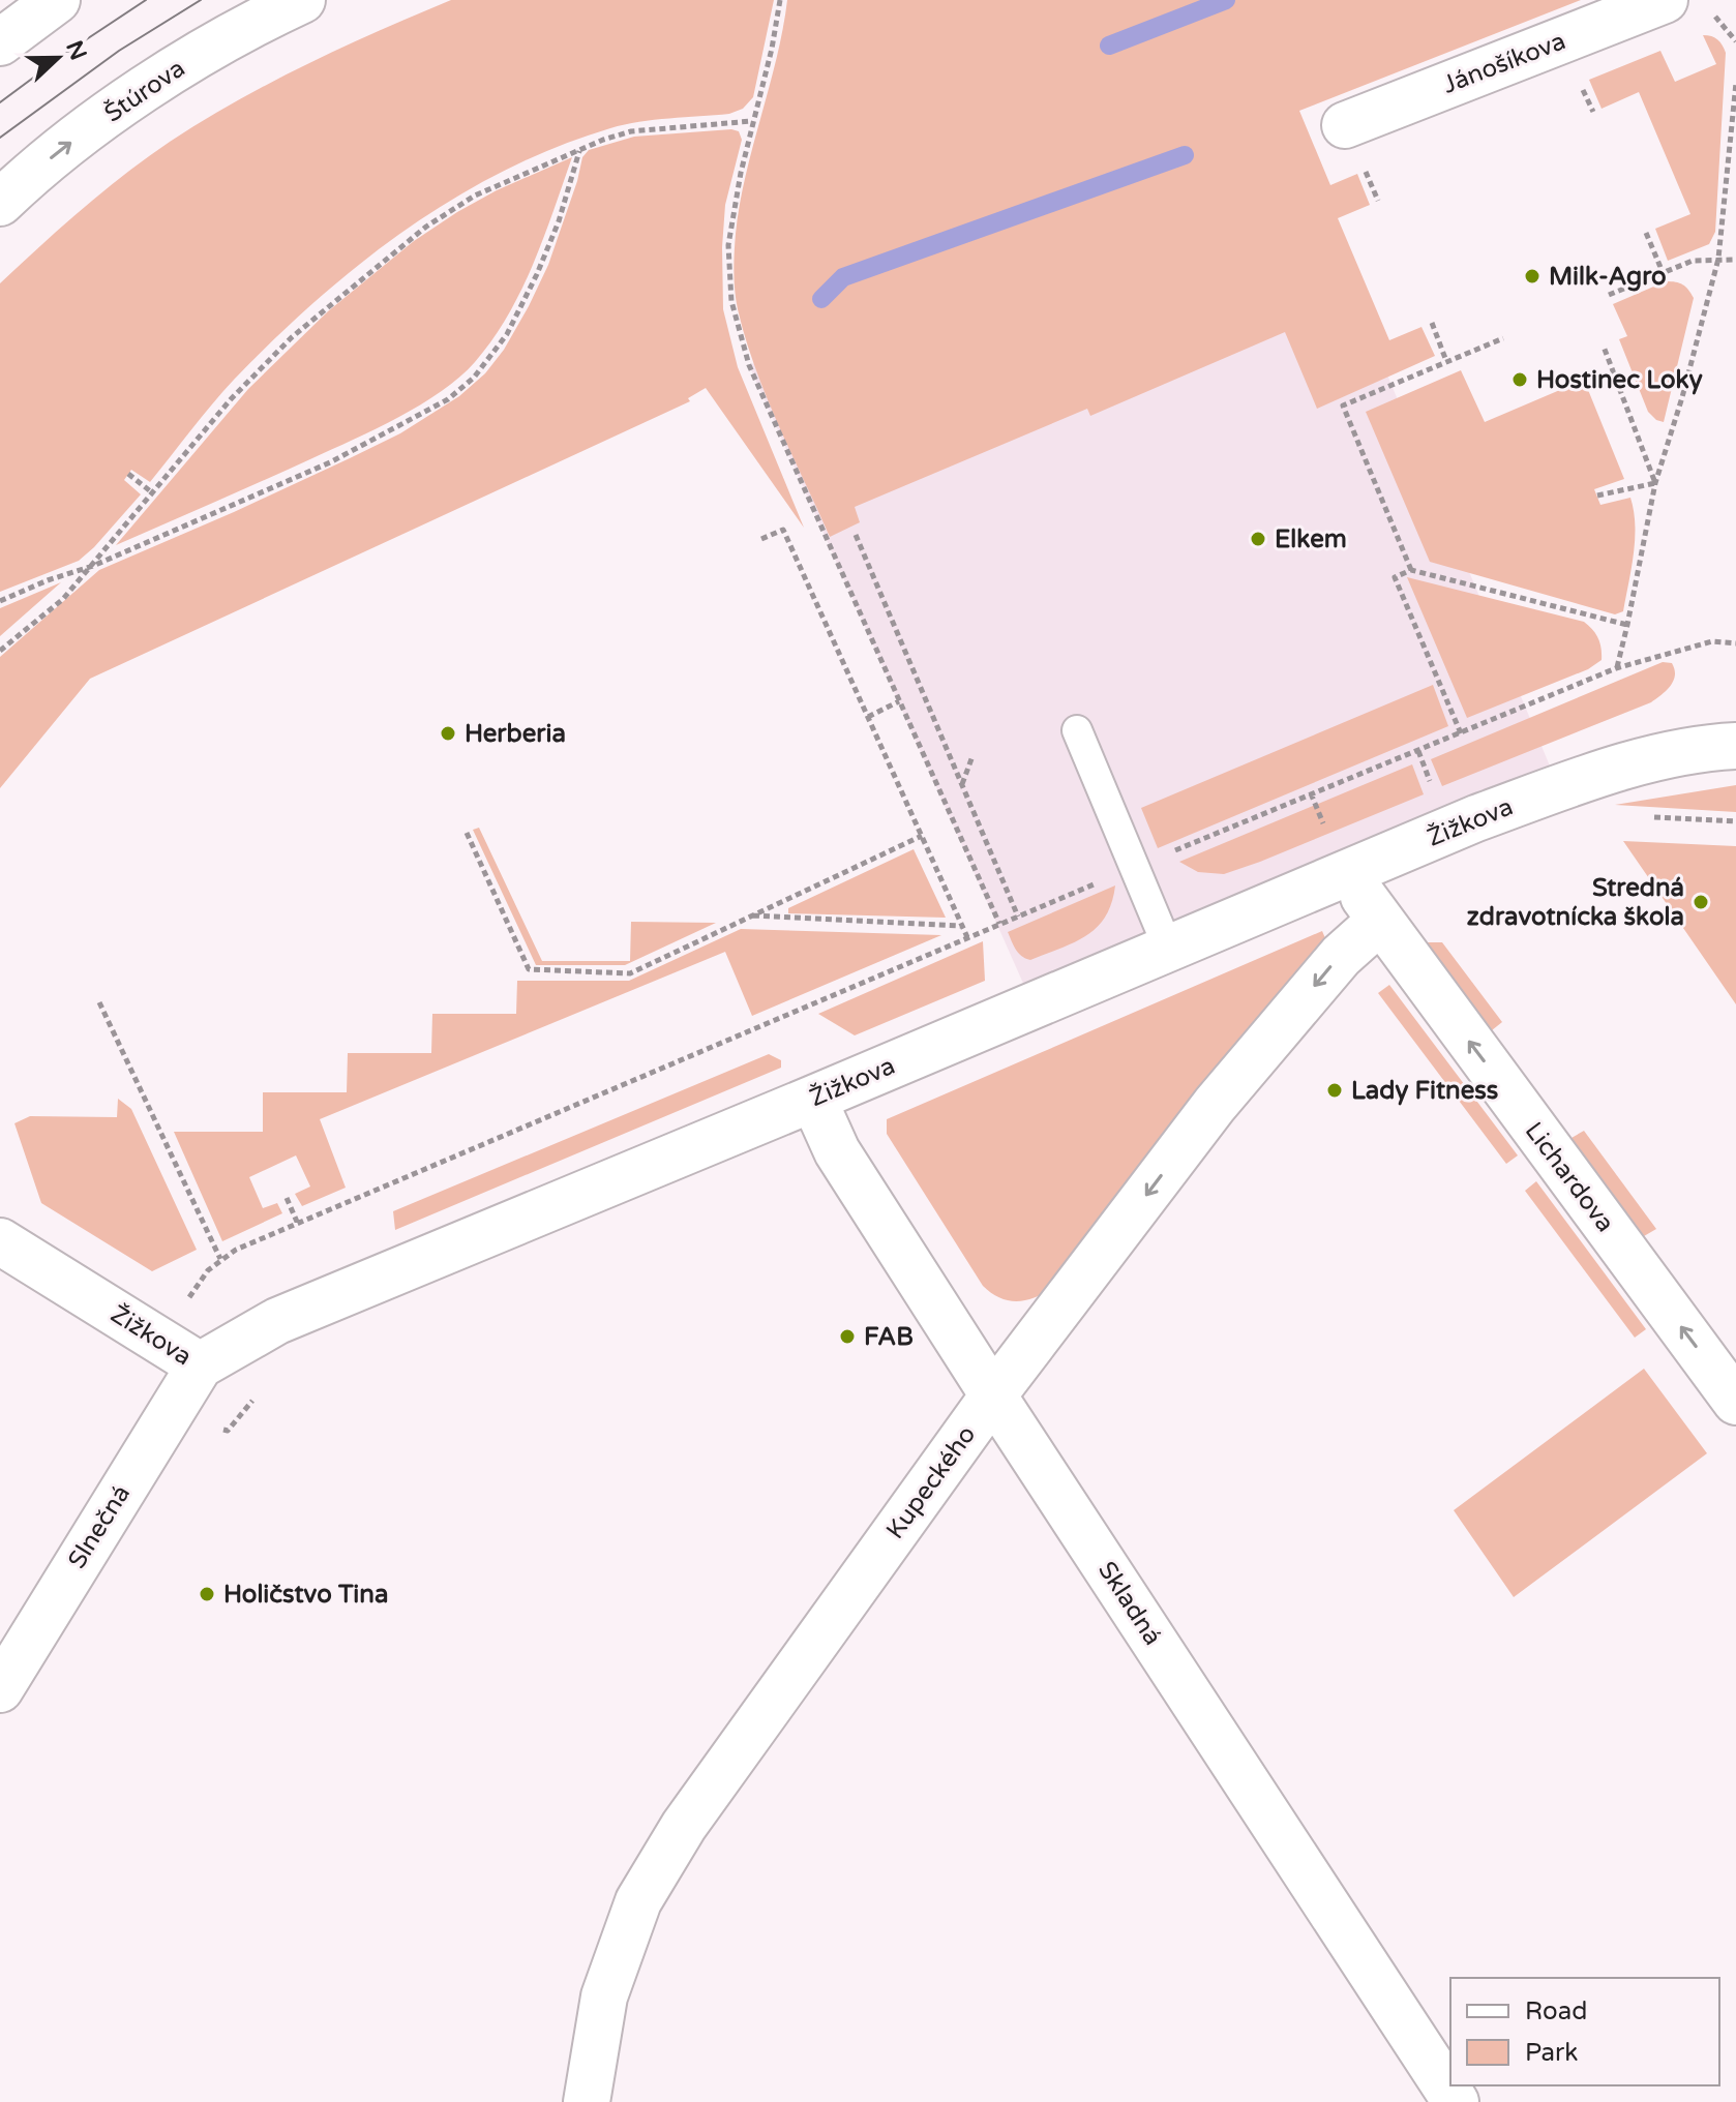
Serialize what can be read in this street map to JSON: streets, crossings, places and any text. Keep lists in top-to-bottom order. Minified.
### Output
{"streets":{"street":["Jánošíkova","Štúrova","Žižkova","Lichardova","Kupeckého","Slnečná","Skladná"]},"crossings":[["Žižkova","Lichardova"],["Žižkova","Slnečná"],["Žižkova","Skladná"],["Lichardova","Kupeckého"],["Kupeckého","Skladná"]],"one_way":["Štúrova","Lichardova","Kupeckého"],"places":["Milk-Agro","Hostinec Loky","Elkem","Herberia","Stredná zdravotnícka škola","Lady Fitness","FAB","Holičstvo Tina"],"legend":["Road","Park"],"north":"right"}
